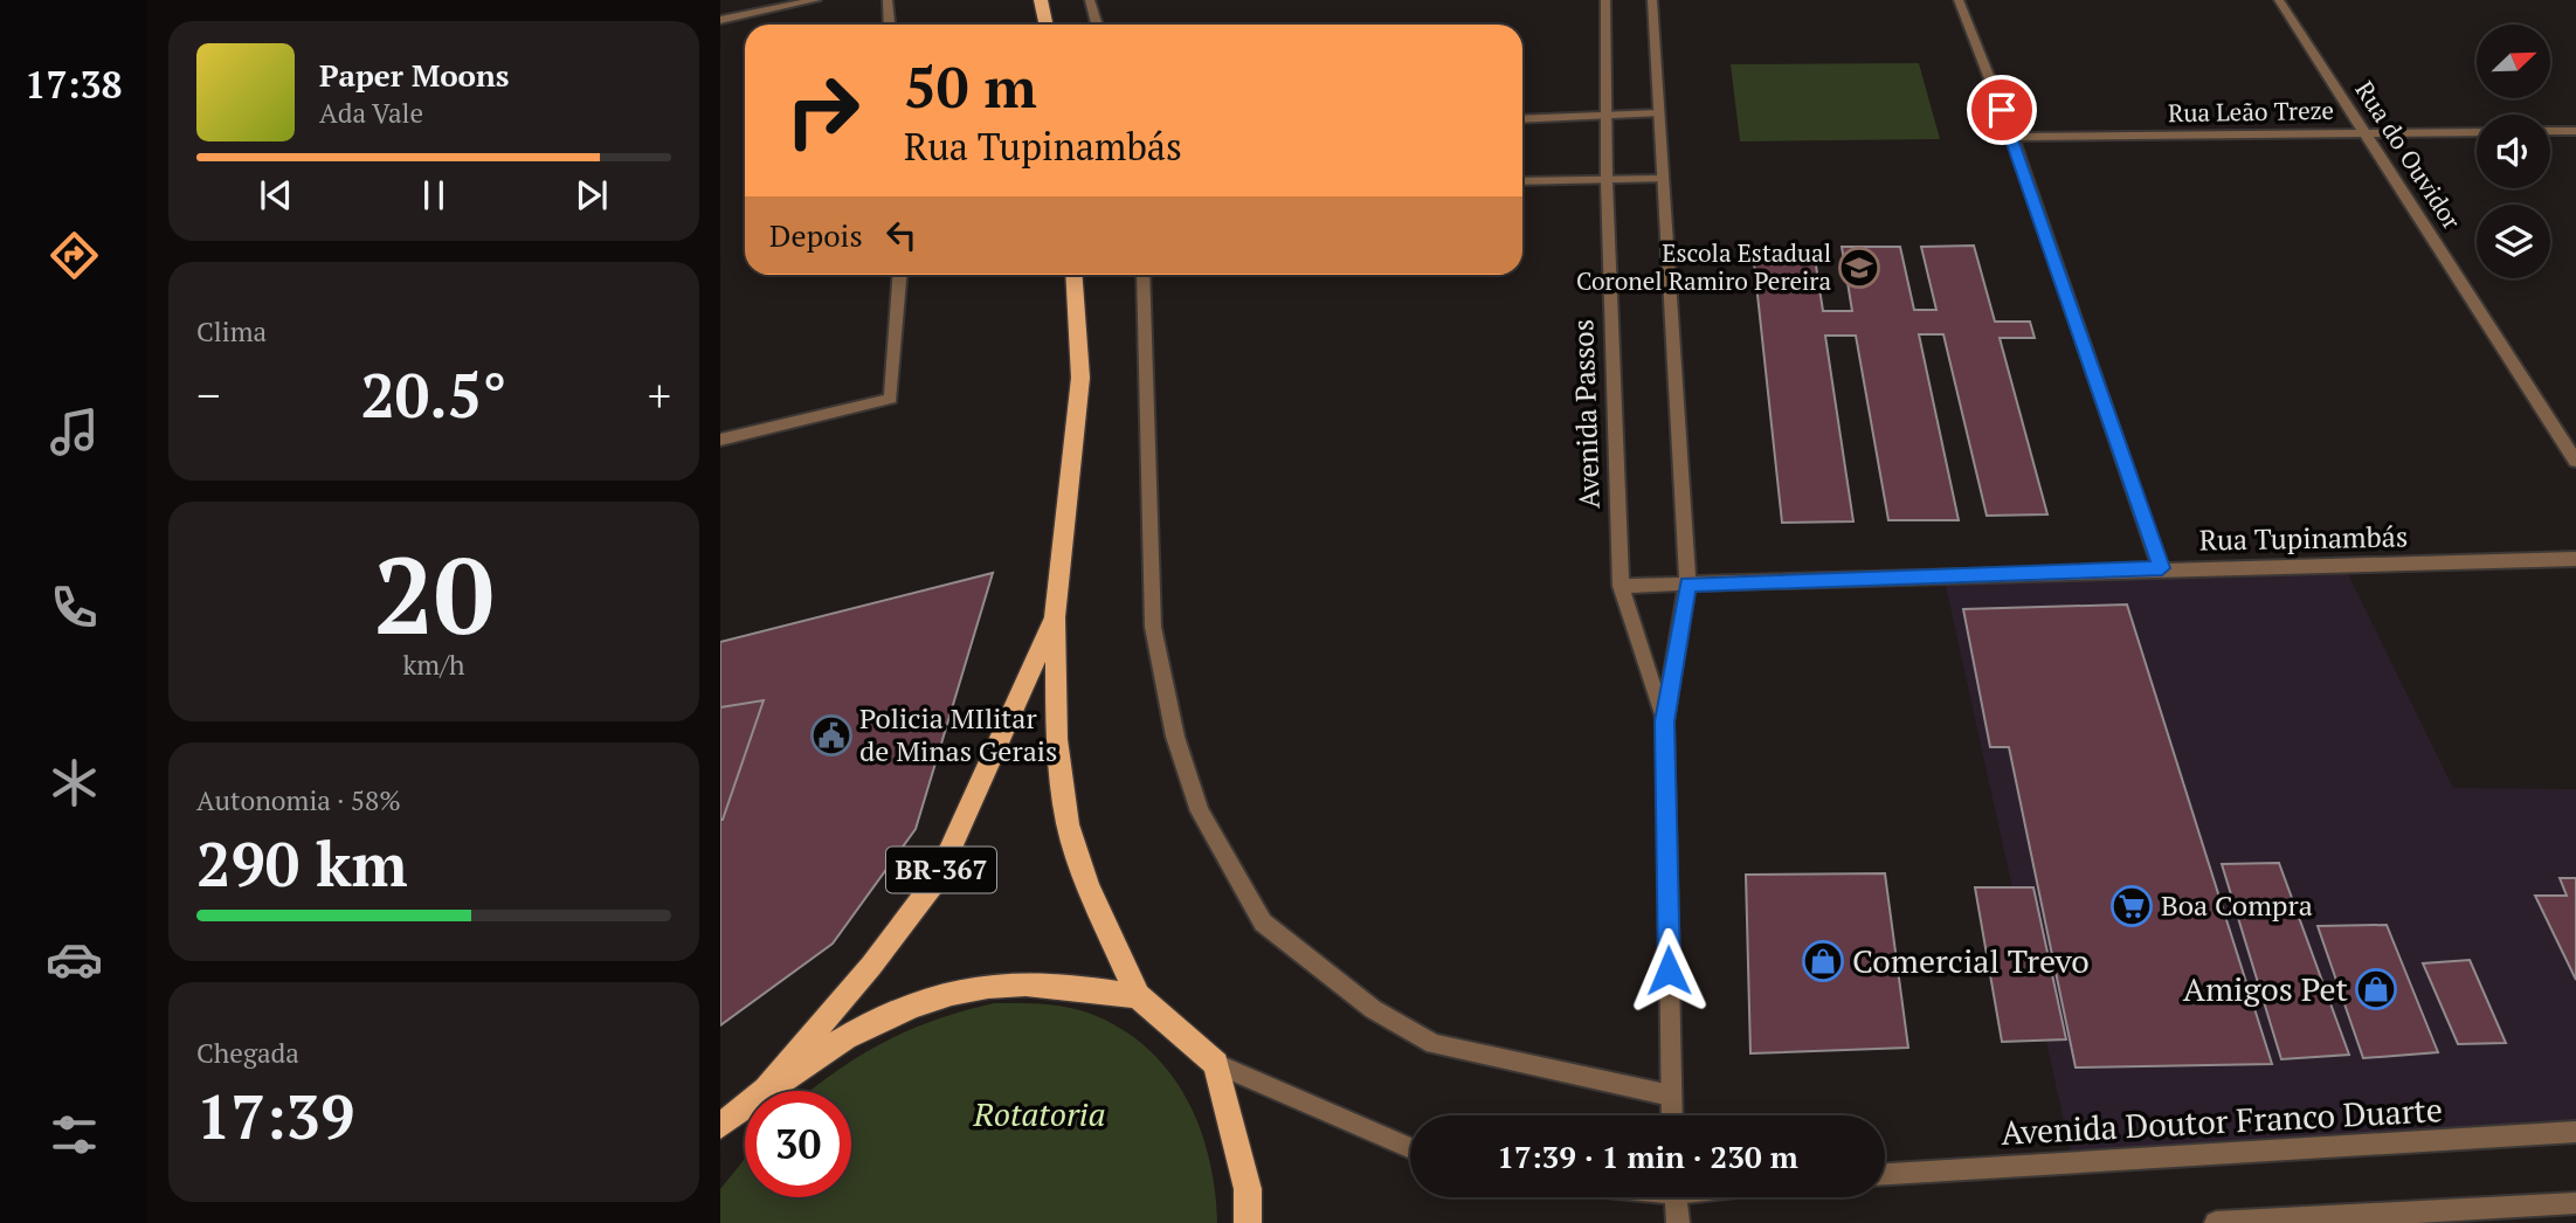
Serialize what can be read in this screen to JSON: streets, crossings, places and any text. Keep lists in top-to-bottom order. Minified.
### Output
{"streets":{"main road":["BR-367"],"street":["Rua Leão Treze","Rua do Ouvidor","Avenida Passos","Rua Tupinambás","Avenida Doutor Franco Duarte"]},"crossings":[["Rua Leão Treze","Rua do Ouvidor"],["Avenida Passos","Rua Tupinambás"]],"parks":["Rotatoria"],"places":{"school or university":["Escola Estadual Coronel Ramiro Pereira"],"public building":["Policia MIlitar de Minas Gerais"],"supermarket":["Boa Compra"],"shop":["Comercial Trevo","Amigos Pet"]},"north":"top right","page":{"tabs":"17:38","turn":["50 m","Rua Tupinambás"],"song":["Paper Moons","Ada Vale"],"then":"Depois","tile":["Clima",["20","km/h"],["Autonomia · 58%","290 km"],["Chegada","17:39"]],"heat":["−","20.5°","+"],"limit":"30","trip":"17:39 · 1 min · 230 m"}}
